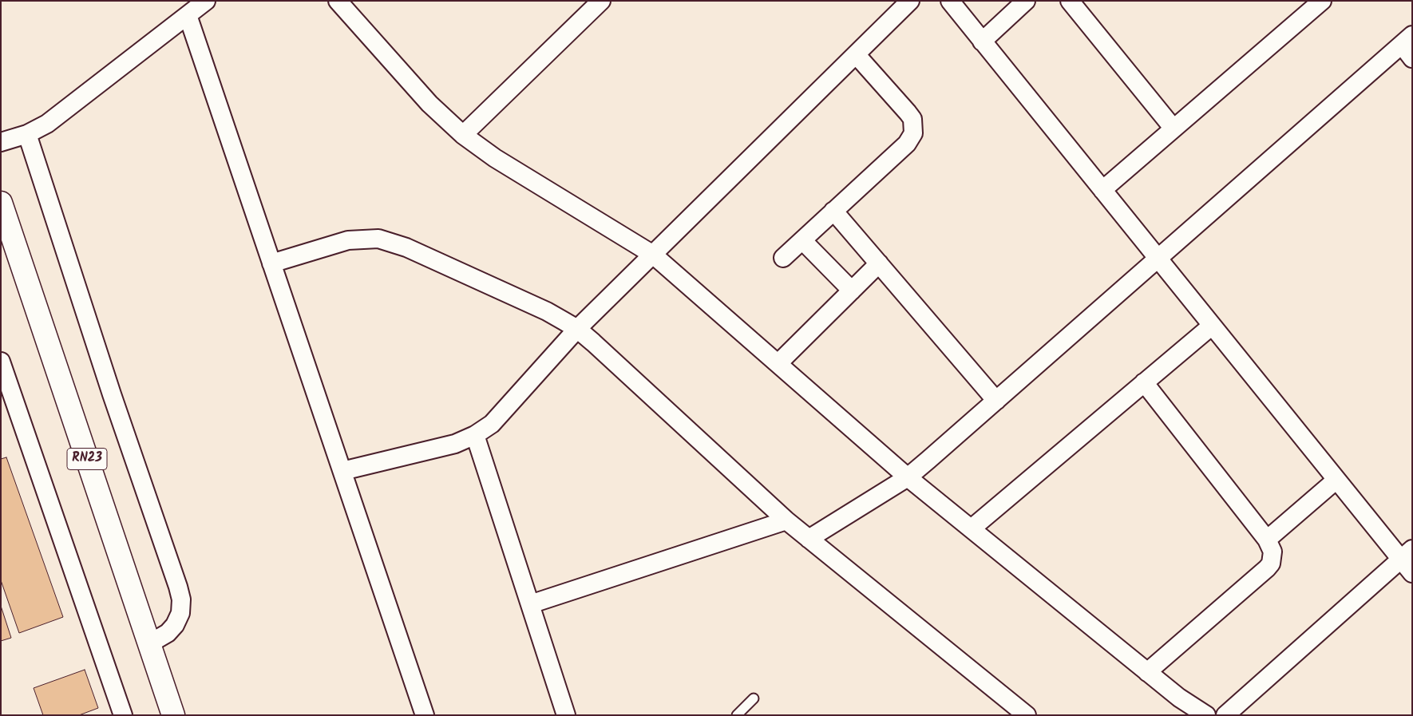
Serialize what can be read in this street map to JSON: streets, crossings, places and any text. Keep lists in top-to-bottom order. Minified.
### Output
{"streets":{"main road":["RN23"]}}
